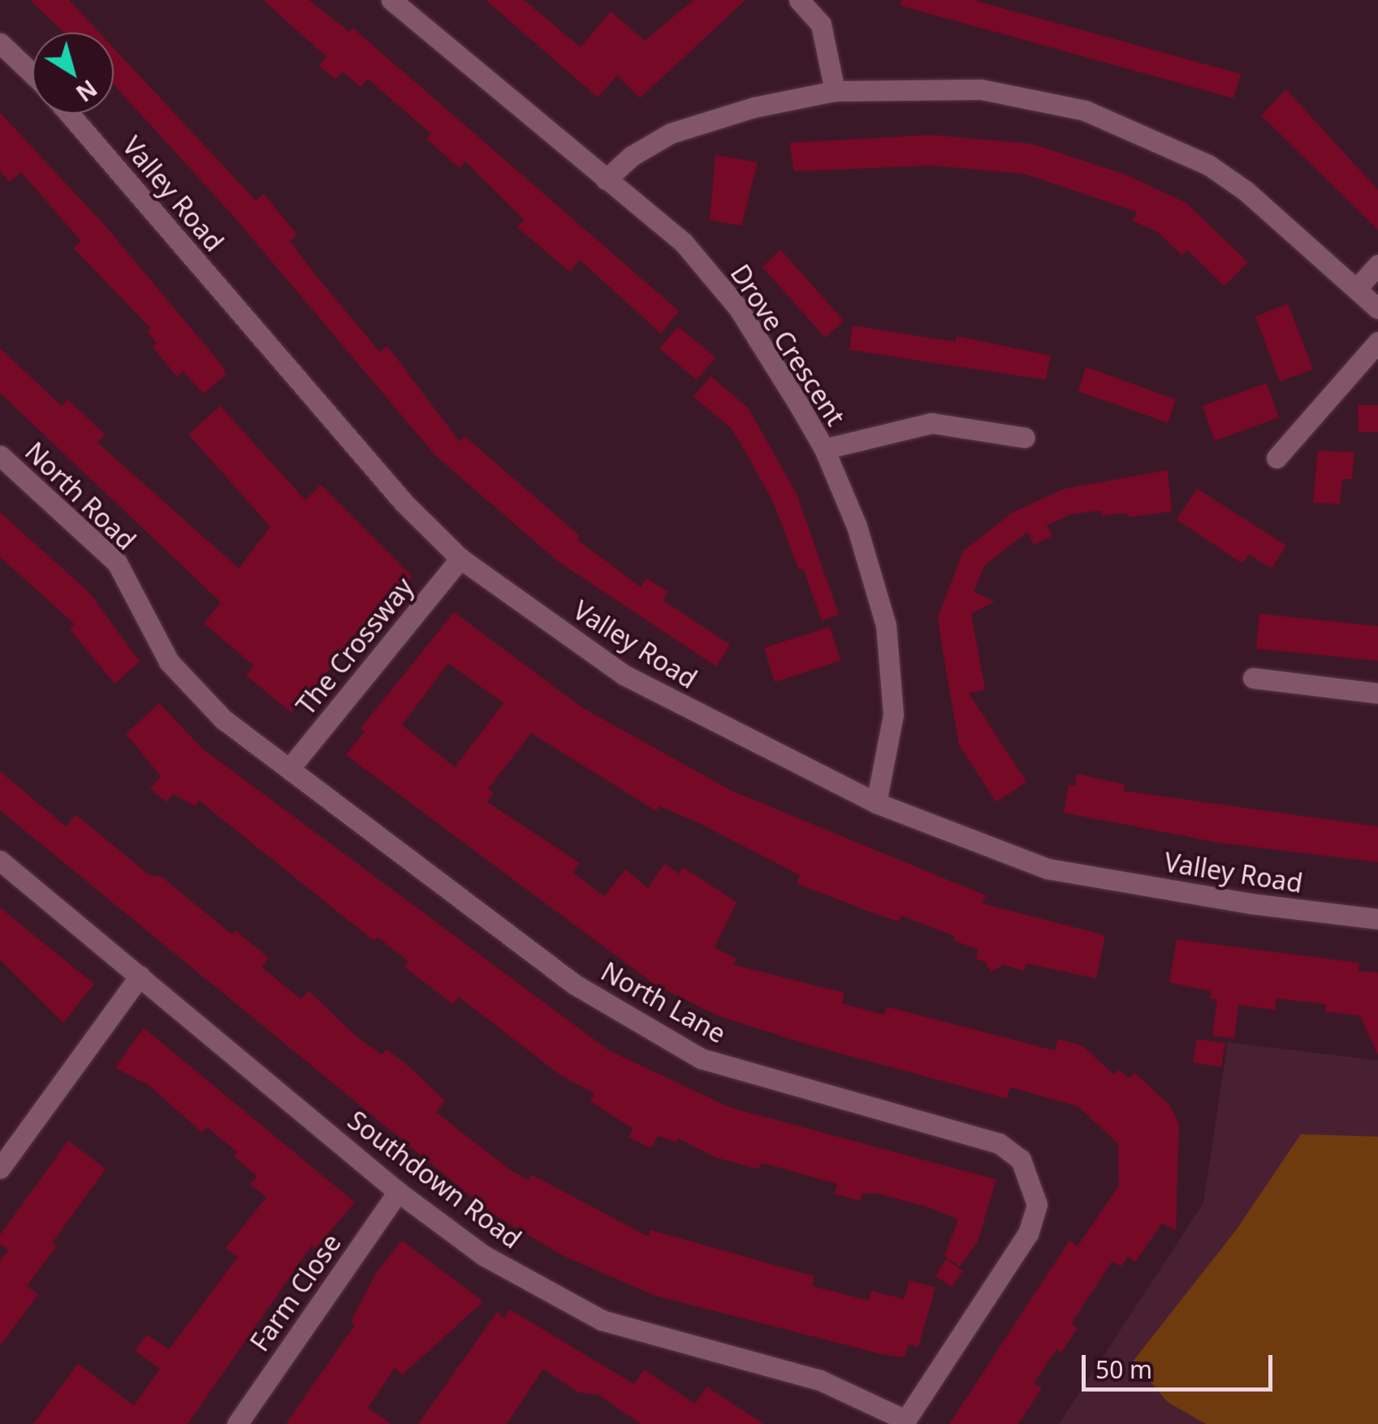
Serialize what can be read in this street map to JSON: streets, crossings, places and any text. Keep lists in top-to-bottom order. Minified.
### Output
{"streets":{"street":["Valley Road","Drove Crescent","North Road","The Crossway","North Lane","Southdown Road","Farm Close"]},"crossings":[["Valley Road","Drove Crescent"],["Valley Road","The Crossway"],["North Road","North Lane"],["The Crossway","North Lane"],["North Lane","Southdown Road"],["Southdown Road","Farm Close"]],"scale_bar":"50 m","north":"bottom right"}
